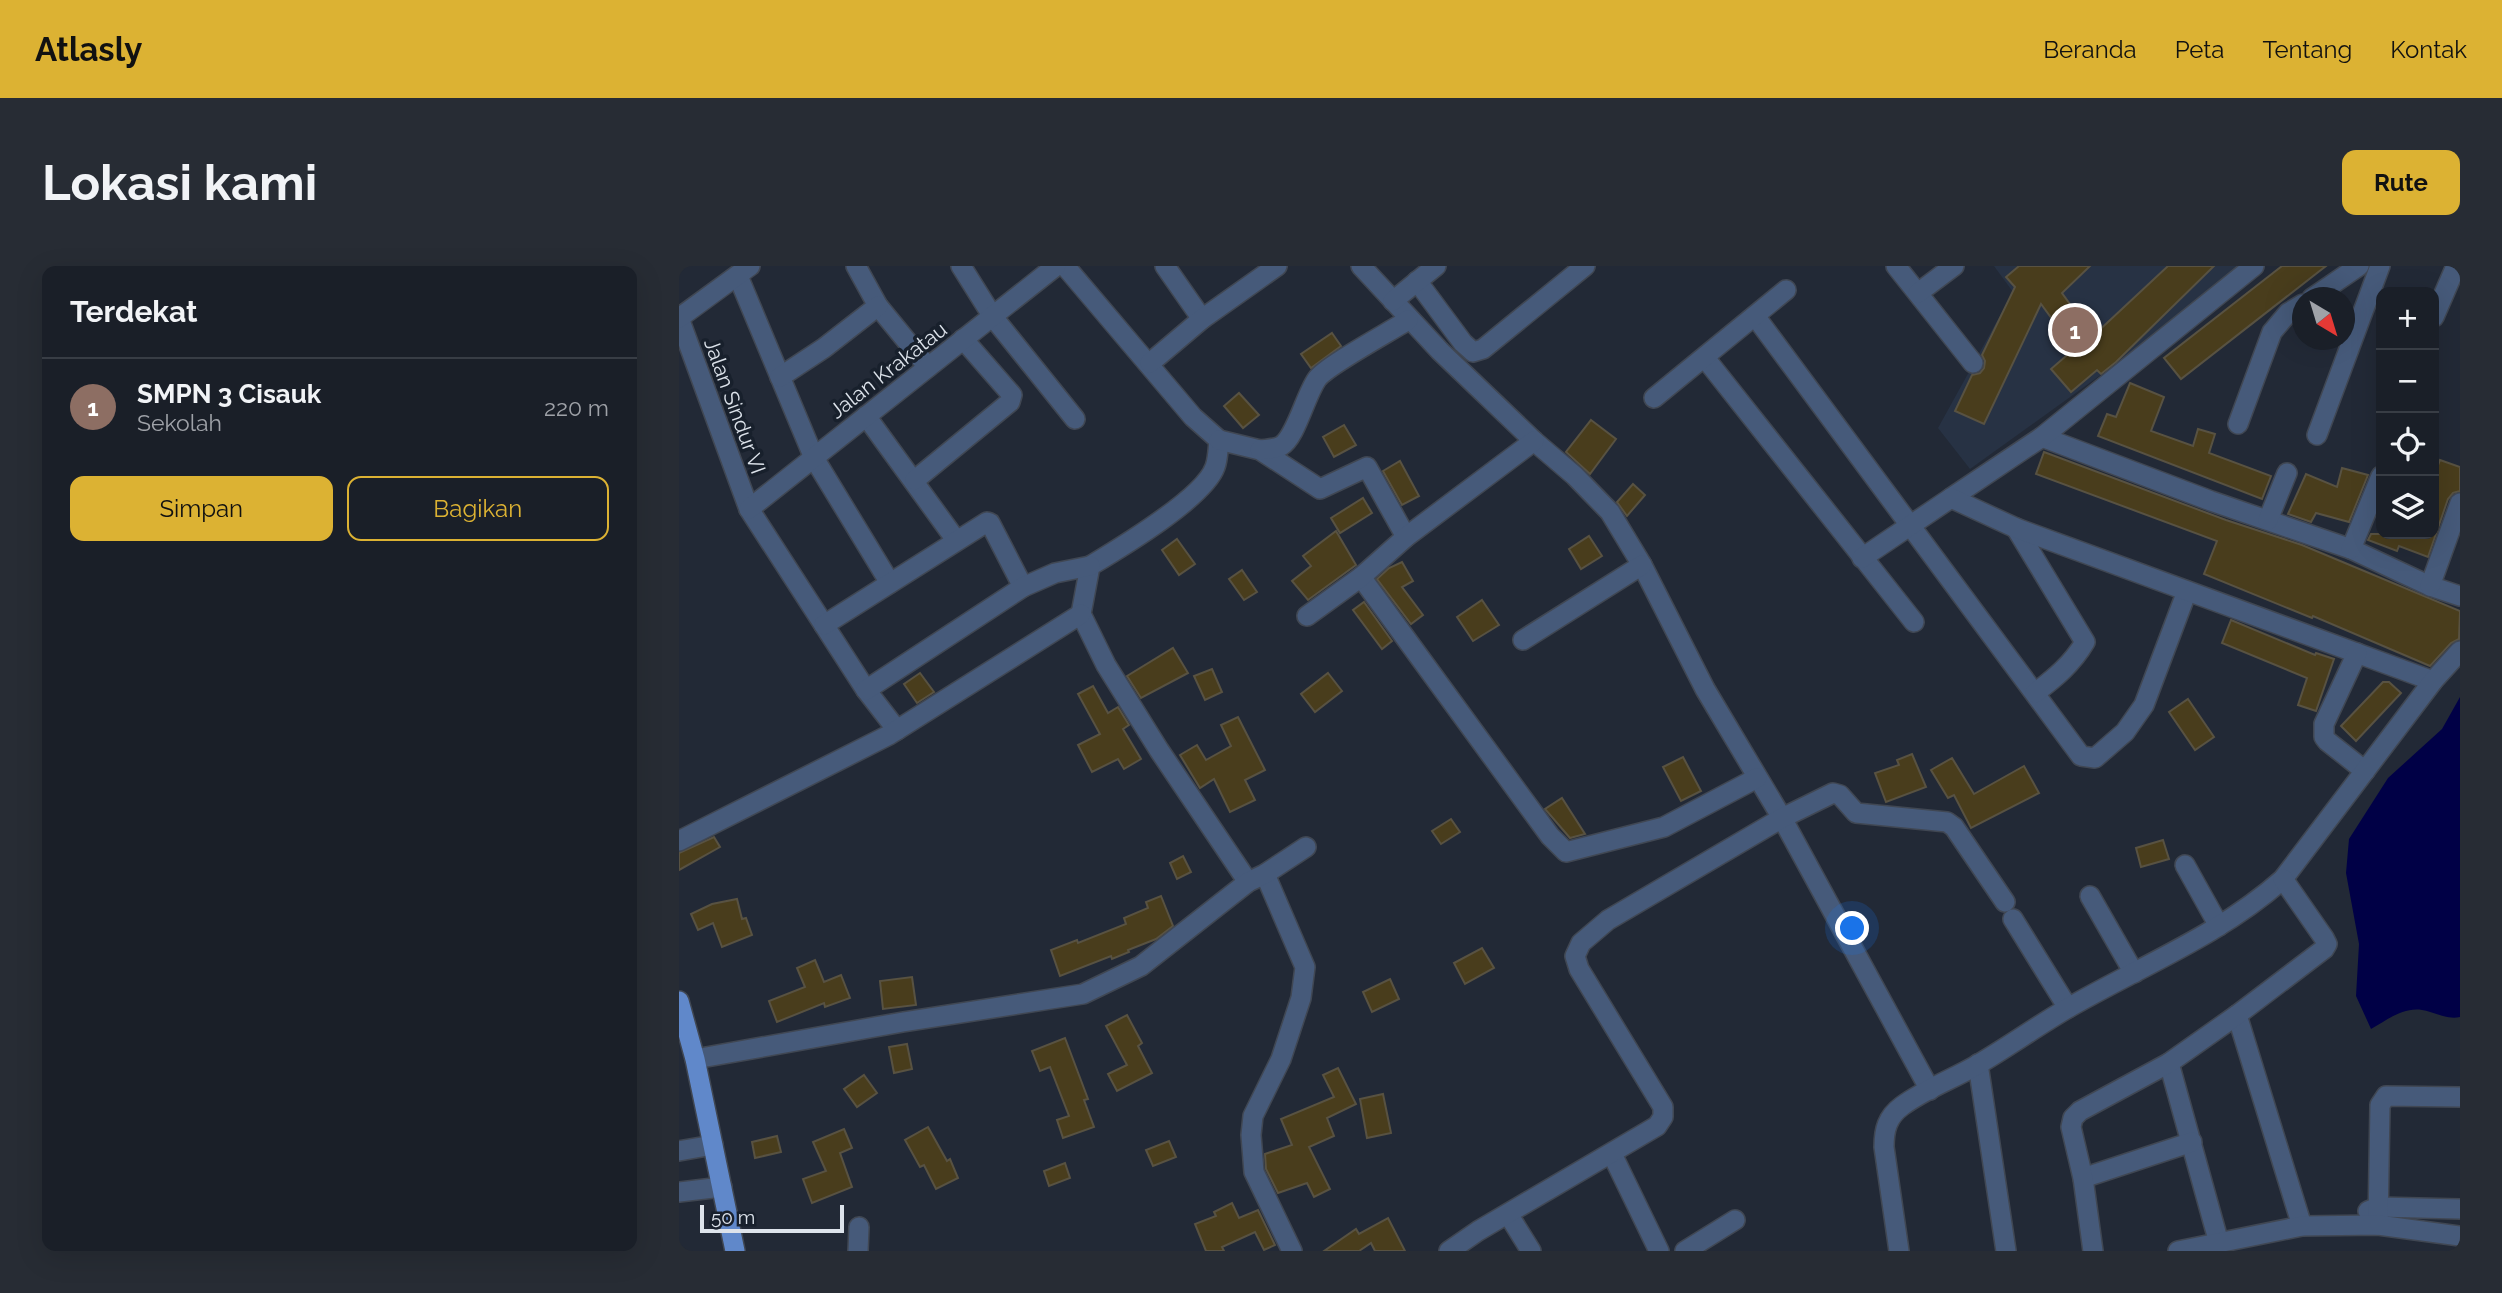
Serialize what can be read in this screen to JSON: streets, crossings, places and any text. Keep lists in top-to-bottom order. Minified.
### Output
{"streets":{"street":["Jalan Krakatau","Jalan Sindur VI"]},"crossings":[["Jalan Krakatau","Jalan Sindur VI"]],"scale_bar":"50 m","north":"bottom right","page":{"header":"Atlasly","nav":["Beranda","Peta","Tentang","Kontak"],"buttons":["Rute",["Simpan","Bagikan"]],"title":"Lokasi kami","heading":"Terdekat","map_buttons":["+","−"],"pins":"1","list":[{"mark":"1","name":"SMPN 3 Cisauk","note":"Sekolah","value":"220 m"}],"scale":"50 m"}}
